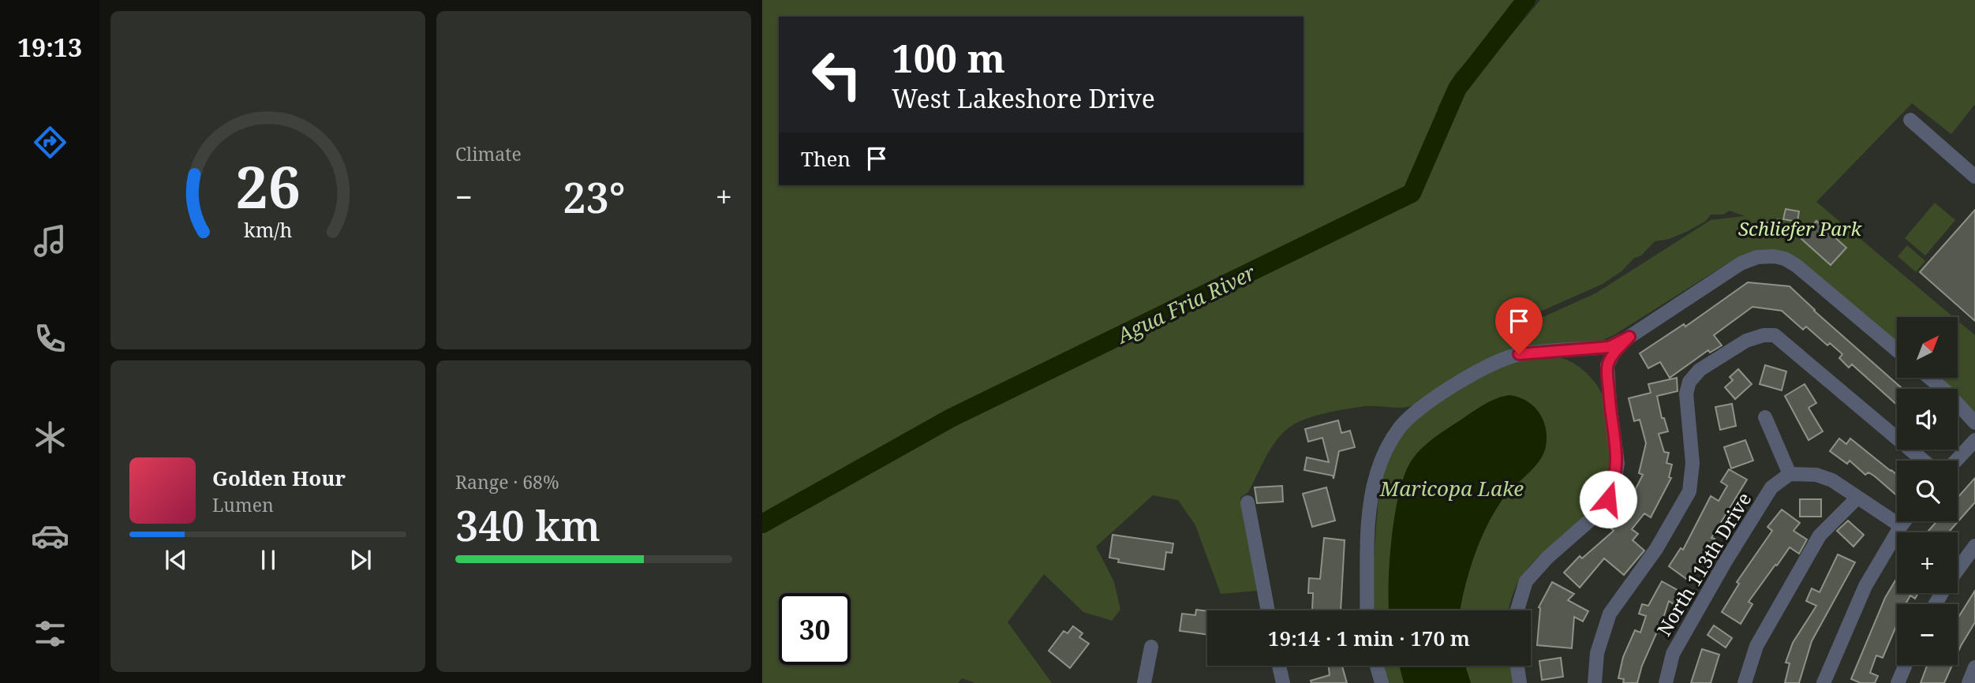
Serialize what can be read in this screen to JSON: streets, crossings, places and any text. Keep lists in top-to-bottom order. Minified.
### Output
{"streets":{"street":["North 113th Drive"]},"water":["Agua Fria River","Maricopa Lake"],"parks":["Schliefer Park"],"north":"top right","page":{"tabs":"19:13","tile":["Climate",["Range · 68%","340 km"]],"turn":["100 m","West Lakeshore Drive"],"then":"Then","heat":["−","23°","+"],"map_buttons":["+","−"],"song":["Golden Hour","Lumen"],"limit":"30","trip":"19:14 · 1 min · 170 m","gauge":["26","km/h"]}}
